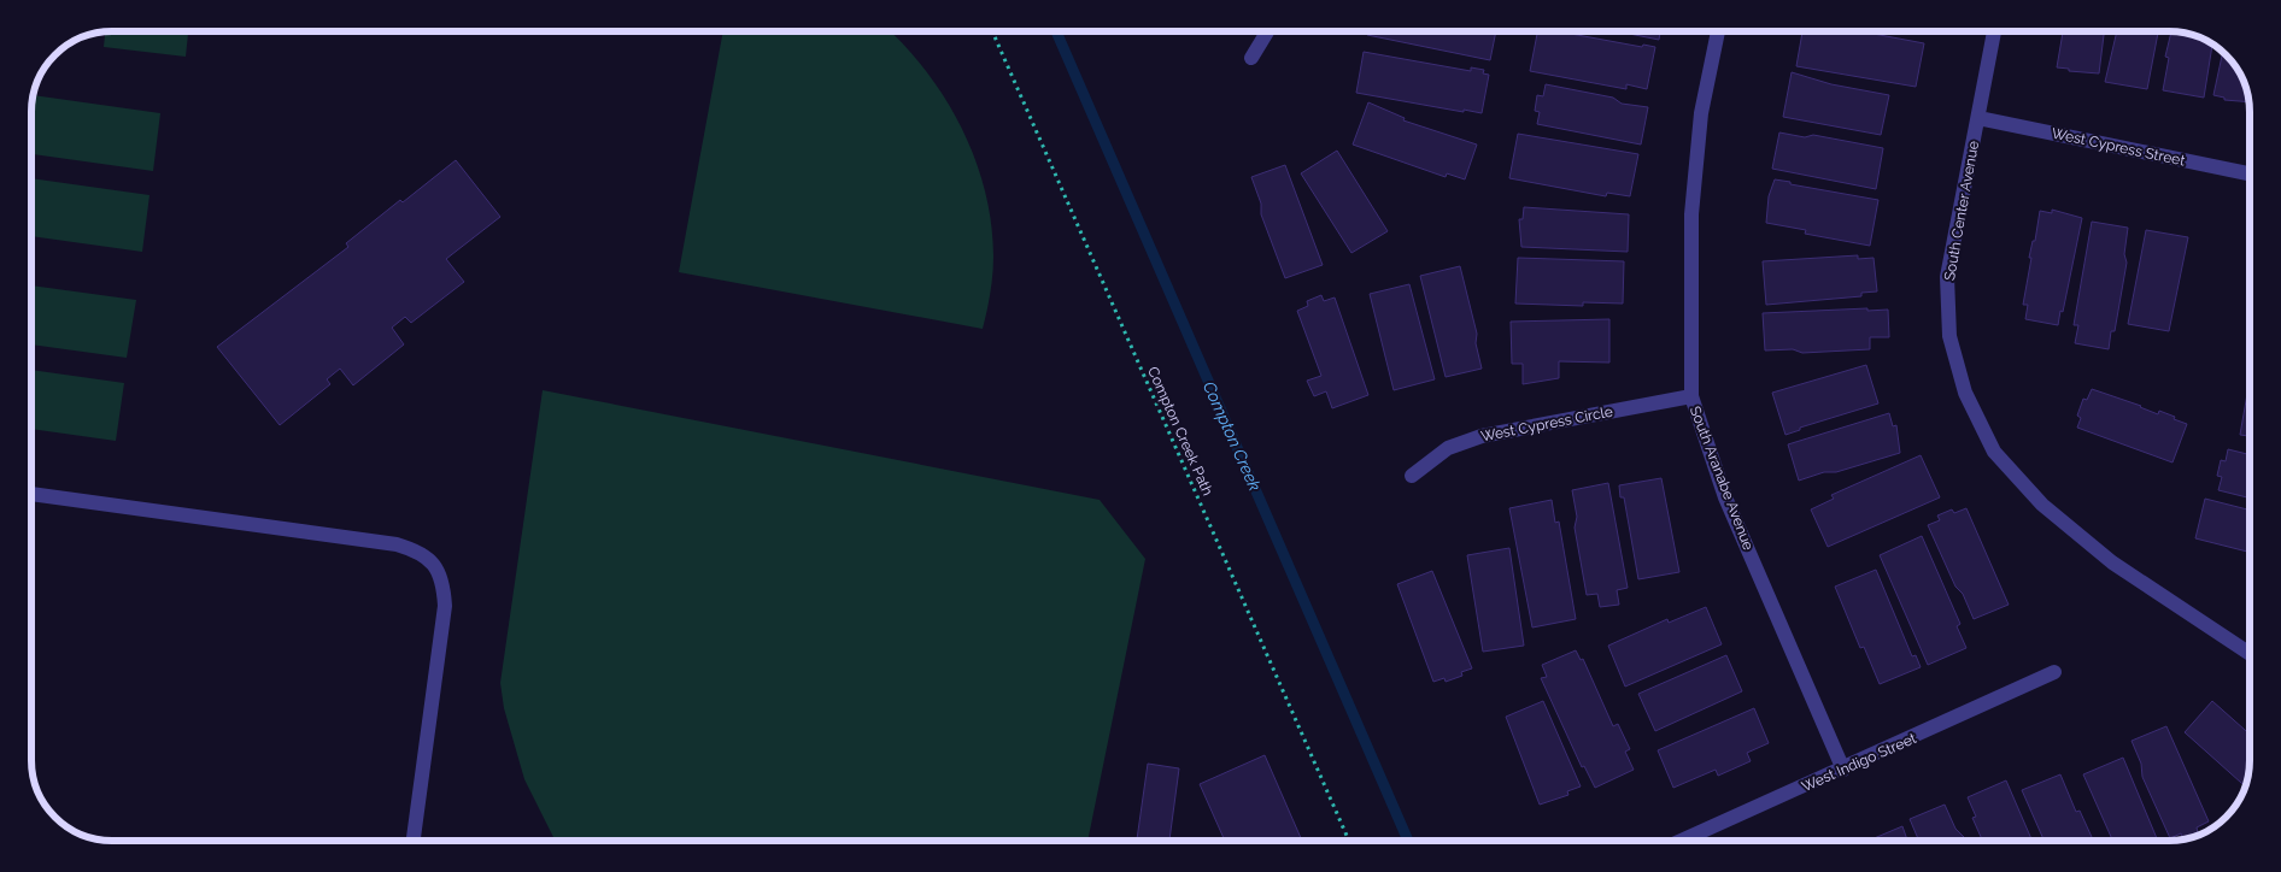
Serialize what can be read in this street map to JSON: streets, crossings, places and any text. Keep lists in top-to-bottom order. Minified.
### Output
{"streets":{"street":["West Cypress Street","South Center Avenue","West Cypress Circle","South Aranabe Avenue","West Indigo Street"],"path":["Compton Creek Path"]},"crossings":[["West Cypress Street","South Center Avenue"],["West Cypress Circle","South Aranabe Avenue"],["South Aranabe Avenue","West Indigo Street"]],"water":["Compton Creek"]}
